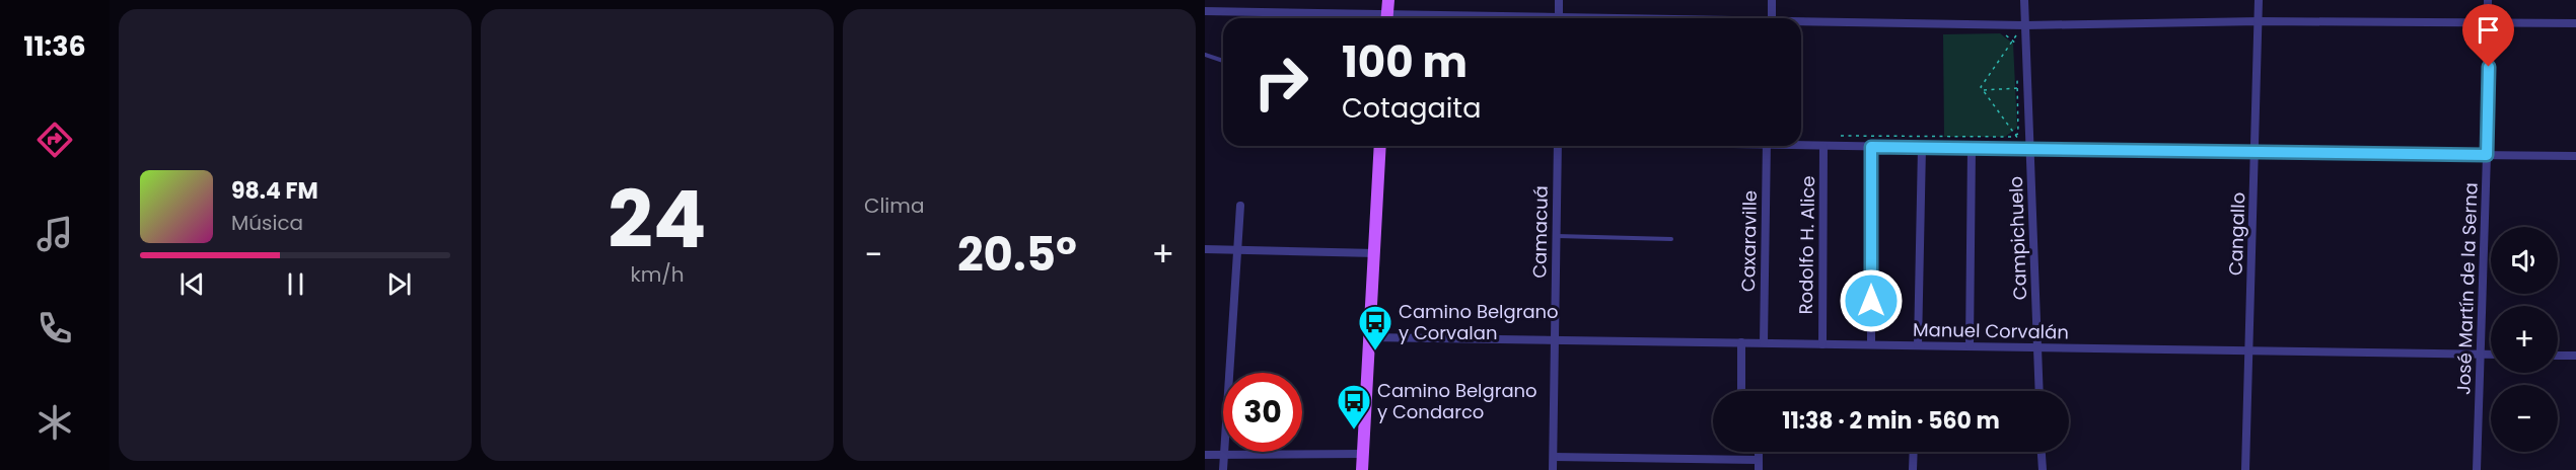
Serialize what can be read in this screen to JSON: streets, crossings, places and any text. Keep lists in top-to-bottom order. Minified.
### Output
{"streets":{"street":["Camacuá","Cangallo","Campichuelo","Caxaraville","Rodolfo H. Alice","José Martín de la Serna","Manuel Corvalán"]},"crossings":[["Camacuá","Manuel Corvalán"],["Cangallo","Manuel Corvalán"],["Campichuelo","Manuel Corvalán"],["Caxaraville","Manuel Corvalán"],["Rodolfo H. Alice","Manuel Corvalán"],["José Martín de la Serna","Manuel Corvalán"]],"places":{"bus stop":["Camino Belgrano y Corvalan","Camino Belgrano y Condarco"]},"page":{"tabs":"11:36","tile":[["24","km/h"],"Clima"],"turn":["100 m","Cotagaita"],"song":["98.4 FM","Música"],"map_buttons":["+","−"],"heat":["−","20.5°","+"],"limit":"30","trip":"11:38 · 2 min · 560 m"}}
